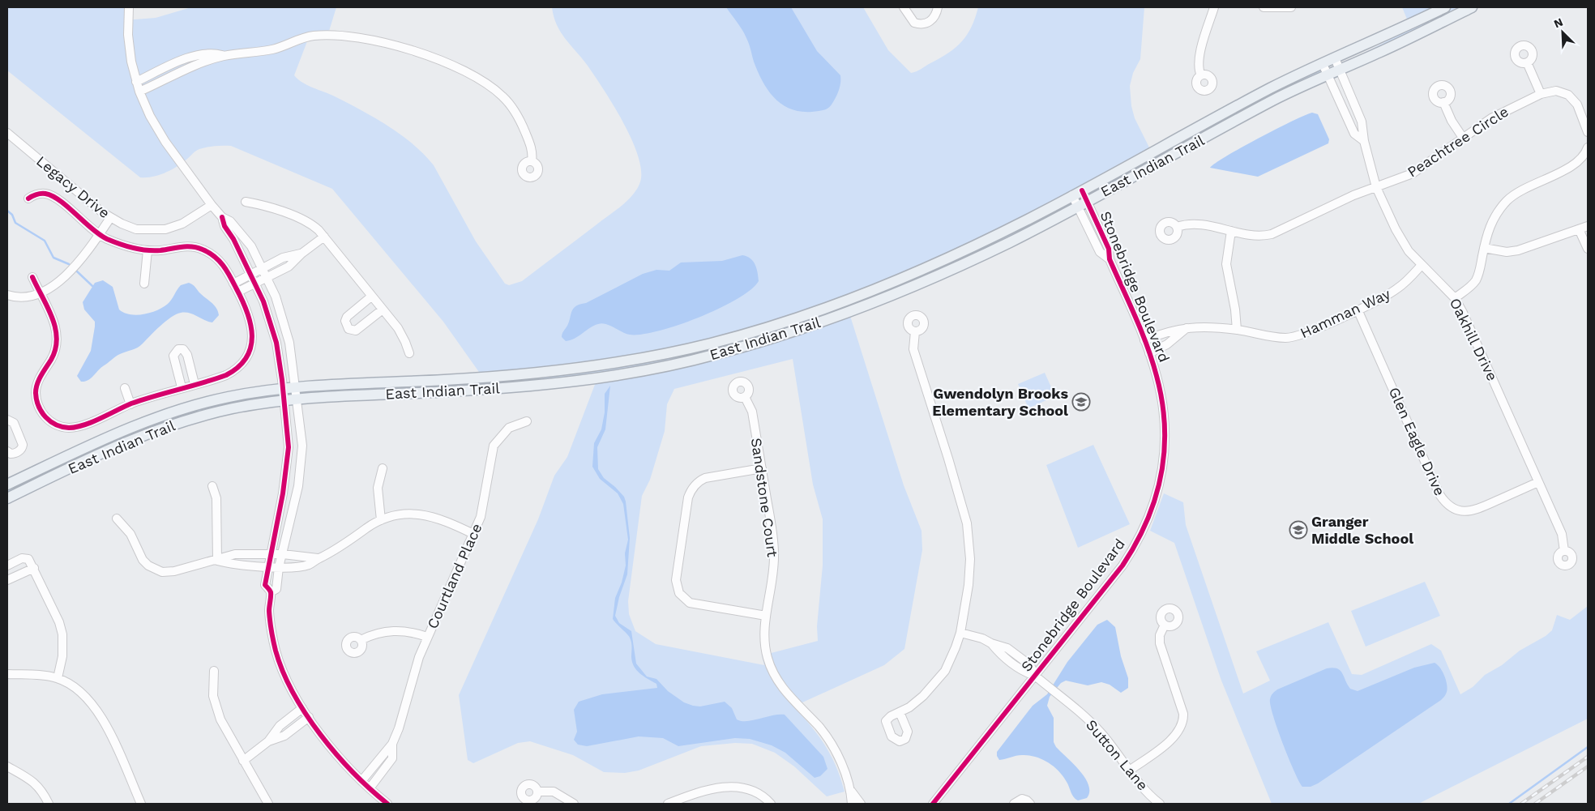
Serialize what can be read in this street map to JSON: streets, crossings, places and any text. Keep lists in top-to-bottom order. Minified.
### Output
{"streets":{"main road":["East Indian Trail"],"street":["Peachtree Circle","Legacy Drive","Stonebridge Boulevard","Hamman Way","Oakhill Drive","Glen Eagle Drive","Sandstone Court","Courtland Place","Sutton Lane"]},"crossings":[["Peachtree Circle","Oakhill Drive"],["East Indian Trail","Stonebridge Boulevard"],["East Indian Trail","Oakhill Drive"],["Stonebridge Boulevard","Hamman Way"],["Stonebridge Boulevard","Sutton Lane"],["Hamman Way","Oakhill Drive"],["Hamman Way","Glen Eagle Drive"],["Oakhill Drive","Glen Eagle Drive"]],"places":{"school or university":["Gwendolyn Brooks Elementary School","Granger Middle School"]},"north":"top left"}
